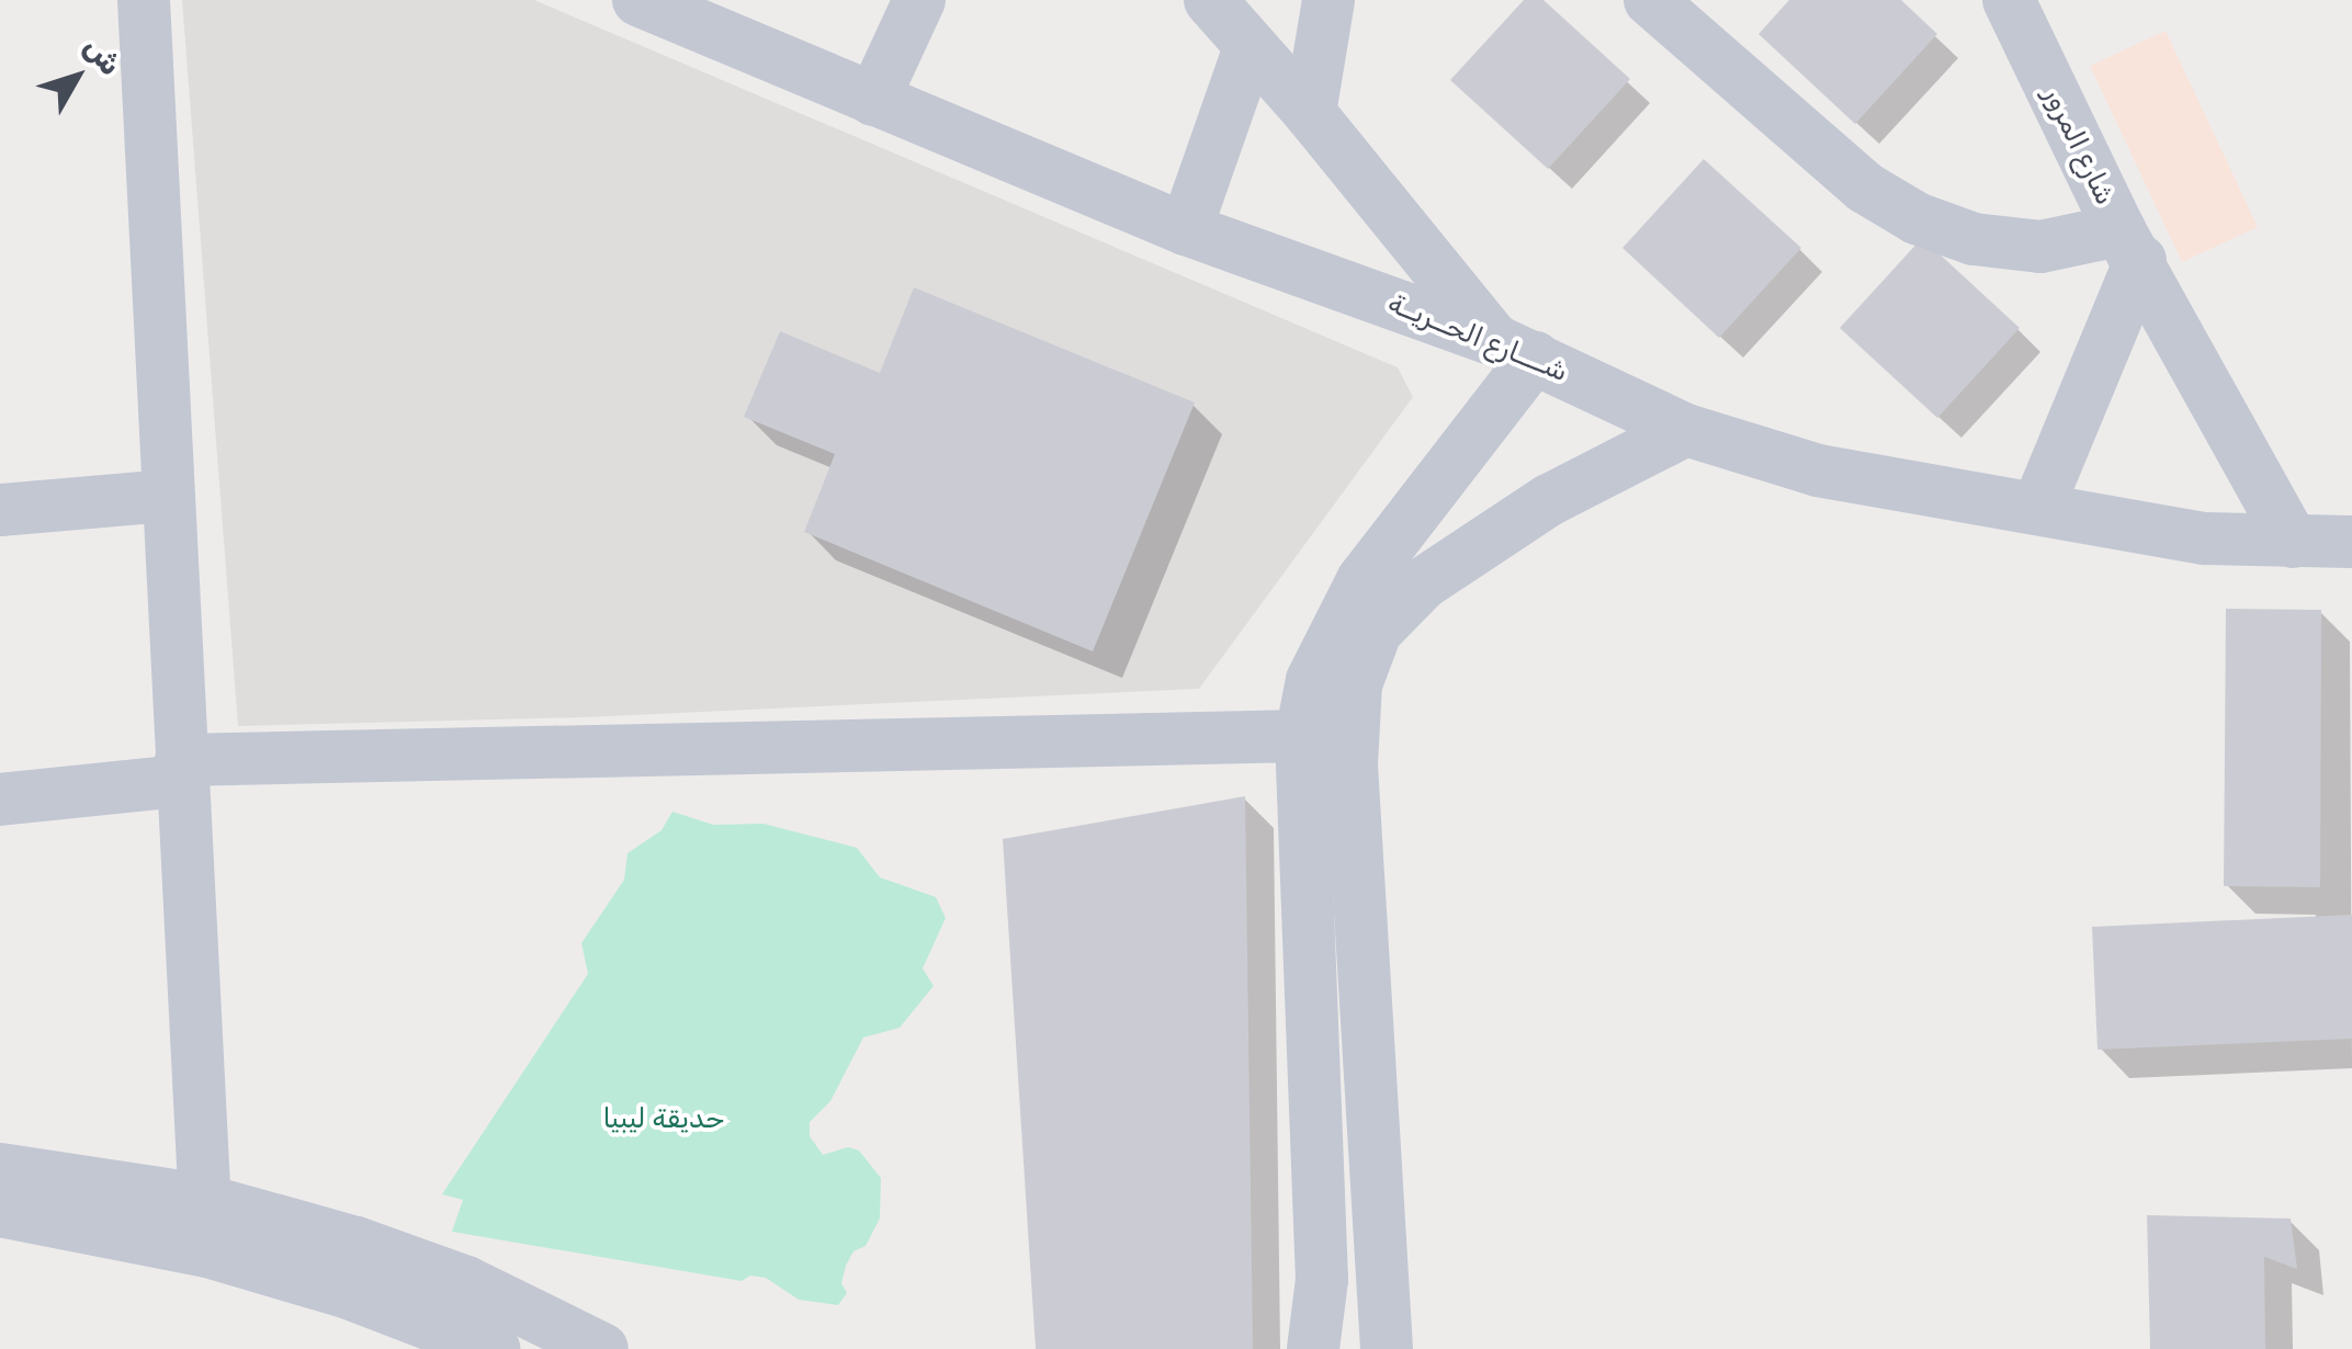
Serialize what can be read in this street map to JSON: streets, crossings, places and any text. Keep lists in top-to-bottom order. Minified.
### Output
{"streets":{"street":["شارع المرور","شــــارع الحــريــة"]},"crossings":[["شارع المرور","شــــارع الحــريــة"]],"parks":["حديقة ليبيا"],"north":"top right"}
